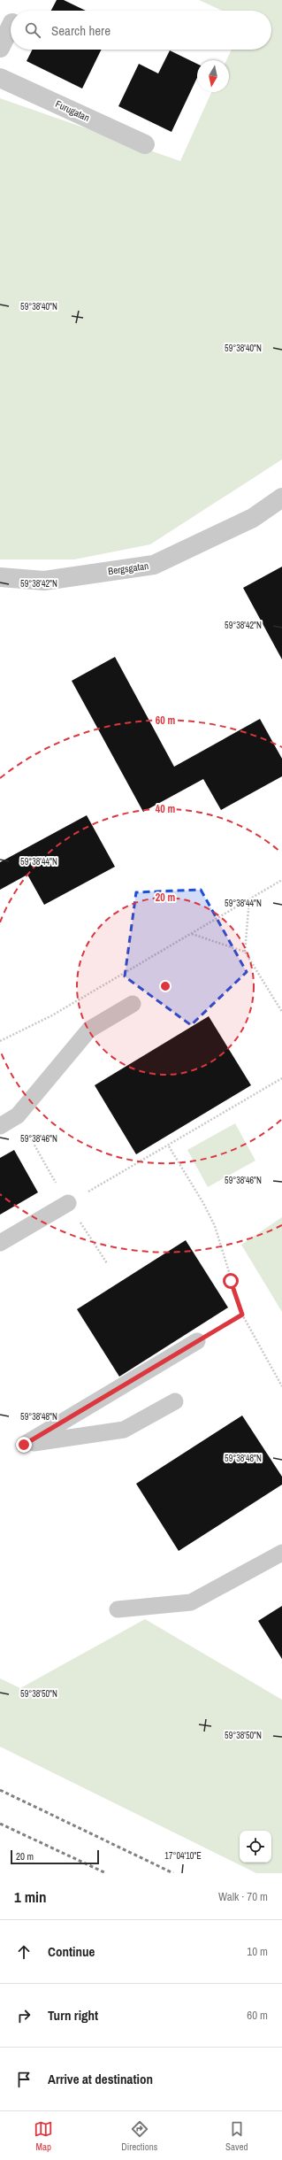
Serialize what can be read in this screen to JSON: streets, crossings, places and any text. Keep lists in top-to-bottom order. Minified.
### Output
{"streets":{"street":["Furugatan","Bergsgatan"]},"scale_bar":"20 m","north":"bottom","page":{"search":"Search here","scale":"20 m","heading":["1 min","Walk · 70 m"],"list":[["Continue","10 m"],["Turn right","60 m"],"Arrive at destination"],"nav":["Map","Directions","Saved"]},"coordinates":["59°38'40\"N","59°38'42\"N","59°38'44\"N","59°38'46\"N","59°38'48\"N","59°38'50\"N","17°04'10\"E"],"rings":["60 m","40 m","20 m"]}
